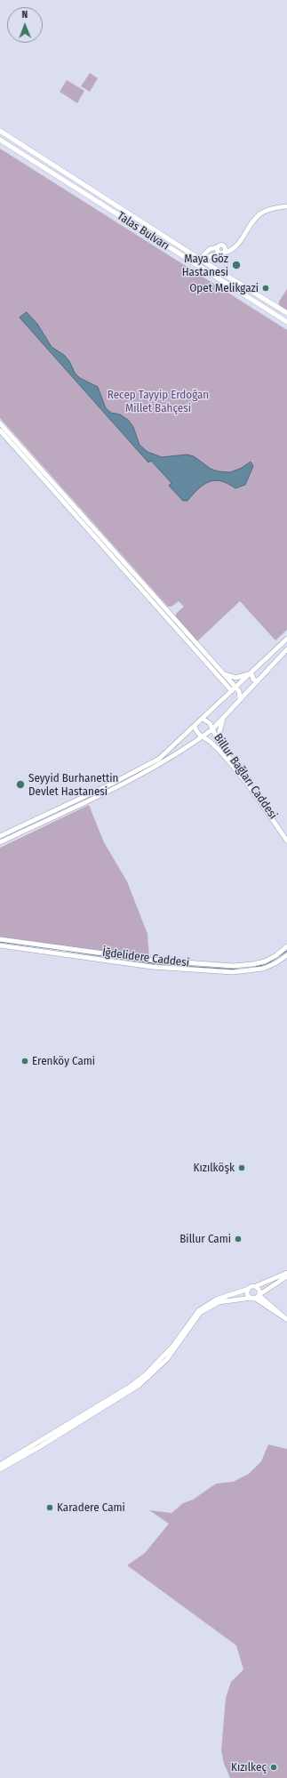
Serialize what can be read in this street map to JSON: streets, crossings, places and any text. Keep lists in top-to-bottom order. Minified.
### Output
{"streets":{"main road":["Talas Bulvarı"],"street":["Billur Bağları Caddesi","İğdelidere Caddesi"]},"parks":["Recep Tayyip Erdoğan Millet Bahçesi"],"places":["Maya Göz Hastanesi","Opet Melikgazi","Seyyid Burhanettin Devlet Hastanesi","Erenköy Cami","Kızılköşk","Billur Cami","Karadere Cami","Kızılkeç"],"north":"top"}
